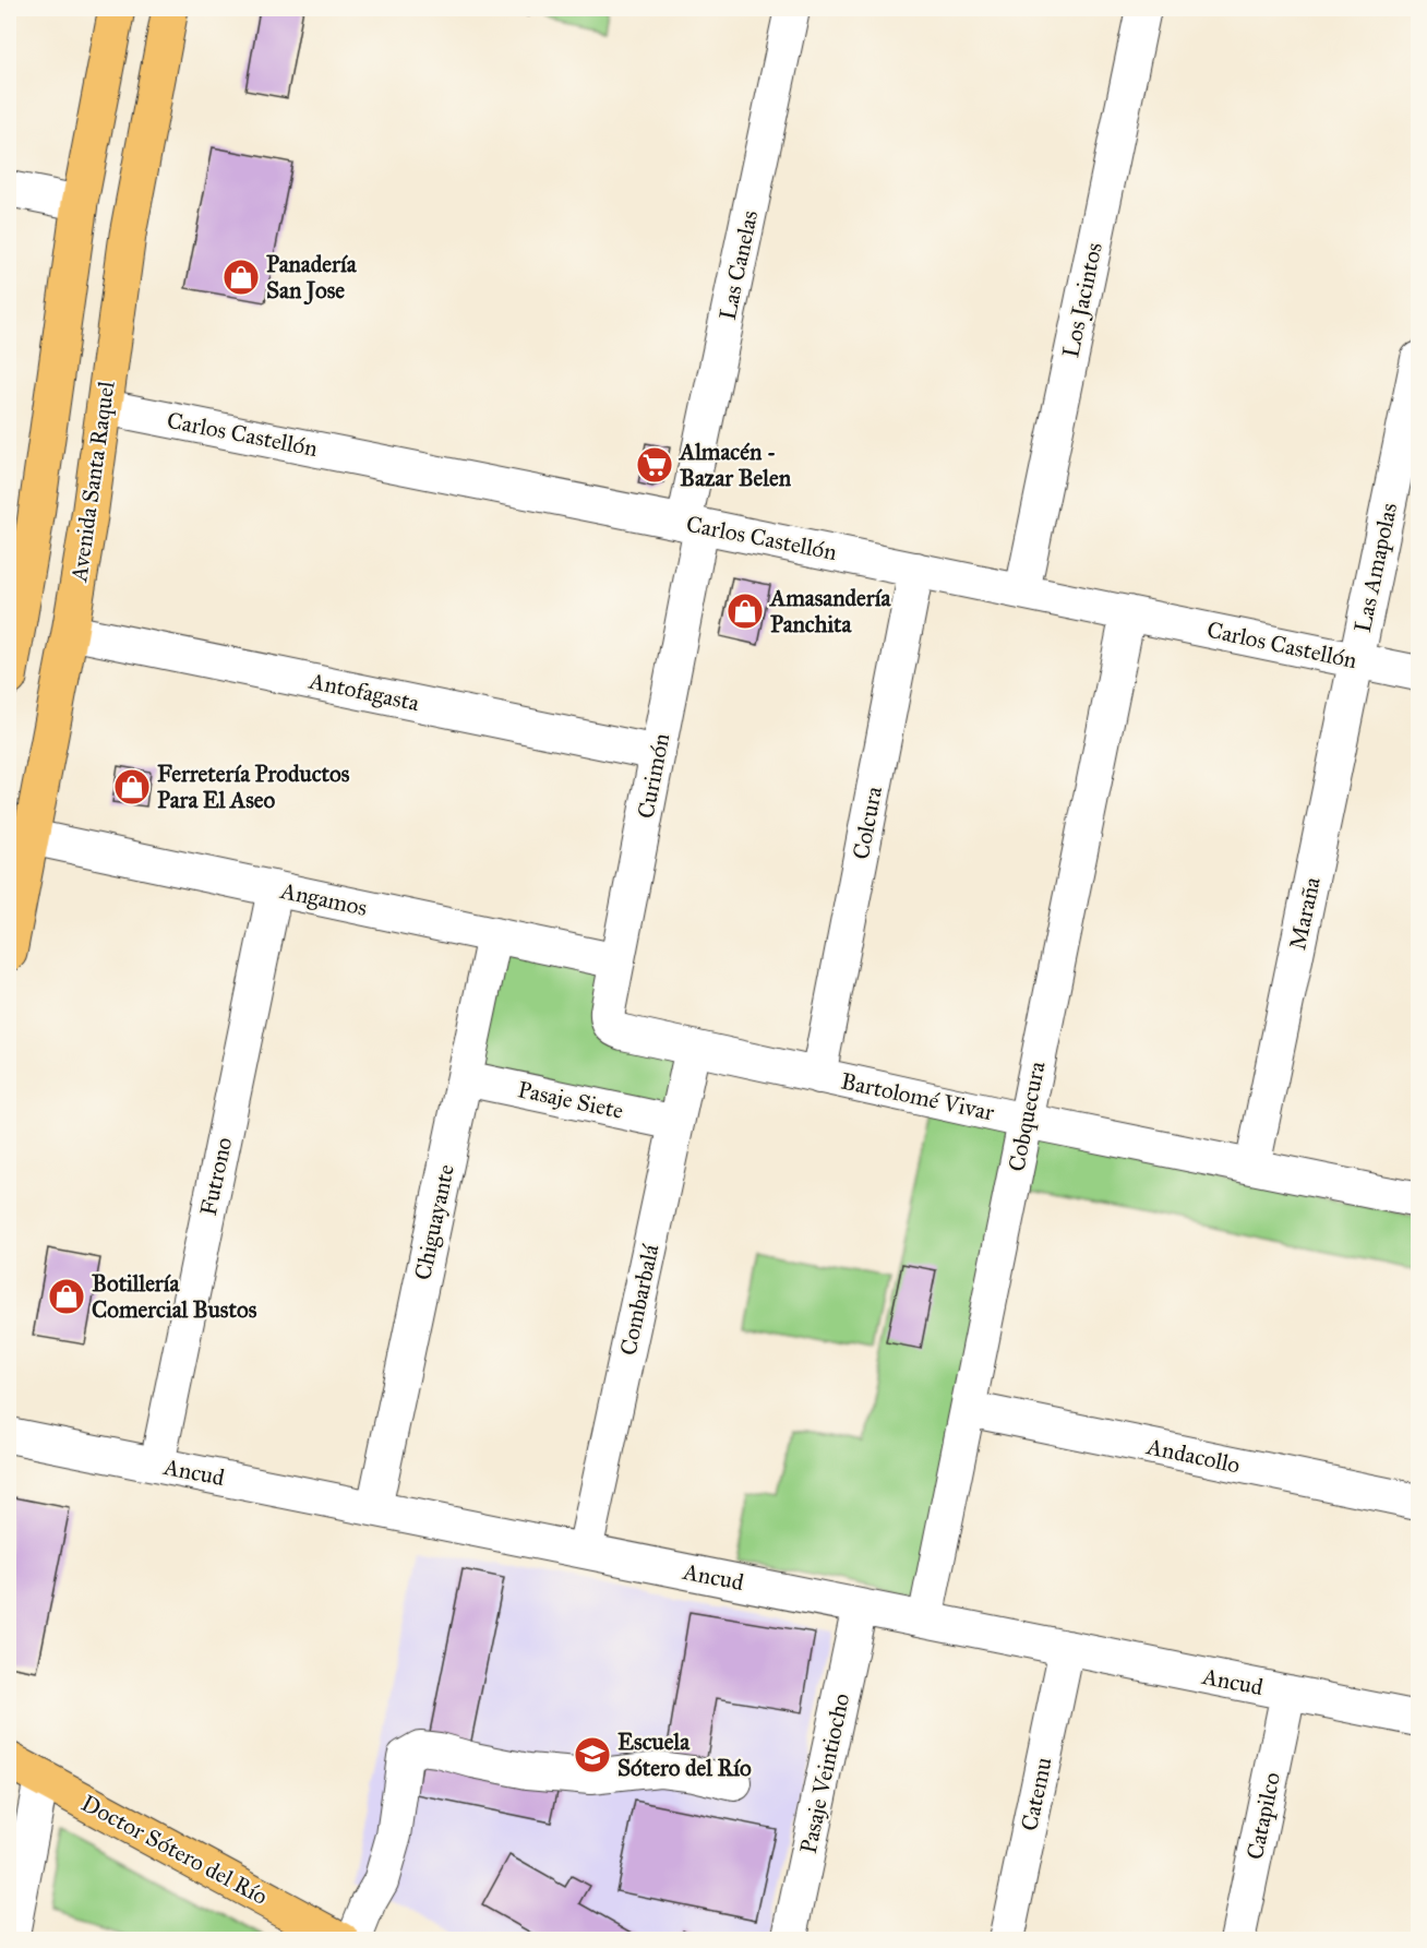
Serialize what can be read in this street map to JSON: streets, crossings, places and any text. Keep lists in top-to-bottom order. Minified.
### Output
{"streets":{"main road":["Avenida Santa Raquel","Doctor Sótero del Río"],"street":["Las Canelas","Los Jacintos","Carlos Castellón","Las Amapolas","Antofagasta","Curimón","Colcura","Angamos","Maraña","Bartolomé Vivar","Pasaje Siete","Cobquecura","Futrono","Chiguayante","Combarbalá","Andacollo","Ancud","Pasaje Veintiocho","Catemu","Catapilco"]},"crossings":[["Las Canelas","Carlos Castellón"],["Las Canelas","Curimón"],["Los Jacintos","Carlos Castellón"],["Carlos Castellón","Avenida Santa Raquel"],["Carlos Castellón","Las Amapolas"],["Carlos Castellón","Curimón"],["Carlos Castellón","Colcura"],["Carlos Castellón","Maraña"],["Carlos Castellón","Cobquecura"],["Avenida Santa Raquel","Antofagasta"],["Avenida Santa Raquel","Angamos"],["Las Amapolas","Maraña"],["Antofagasta","Curimón"],["Curimón","Angamos"],["Curimón","Bartolomé Vivar"],["Colcura","Bartolomé Vivar"],["Angamos","Futrono"],["Angamos","Chiguayante"],["Maraña","Bartolomé Vivar"],["Bartolomé Vivar","Cobquecura"],["Bartolomé Vivar","Combarbalá"],["Pasaje Siete","Chiguayante"],["Pasaje Siete","Combarbalá"],["Cobquecura","Andacollo"],["Cobquecura","Ancud"],["Futrono","Ancud"],["Chiguayante","Ancud"],["Combarbalá","Ancud"],["Ancud","Pasaje Veintiocho"],["Ancud","Catemu"],["Ancud","Catapilco"]],"places":{"shop":["Panadería San Jose","Amasandería Panchita","Ferretería Productos Para El Aseo","Botillería Comercial Bustos"],"supermarket":["Almacén - Bazar Belen"],"school or university":["Escuela Sótero del Río"]}}
